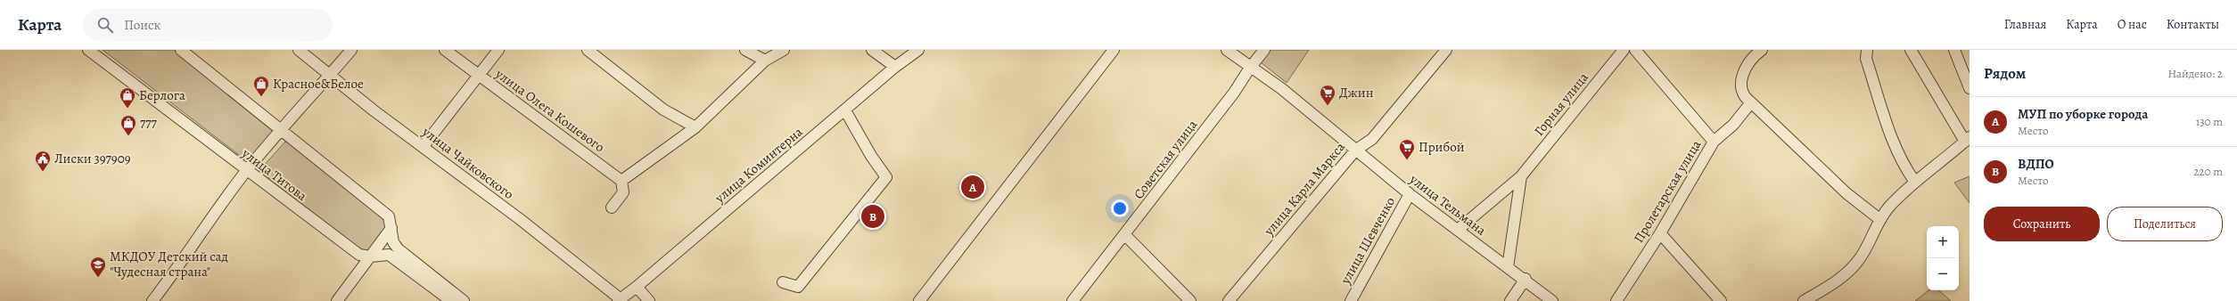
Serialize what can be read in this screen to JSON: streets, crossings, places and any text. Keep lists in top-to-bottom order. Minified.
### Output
{"streets":{"street":["Горная улица","улица Олега Кошевого","Советская улица","улица Чайковского","улица Коминтерна","улица Титова","улица Карла Маркса","Пролетарская улица","улица Тельмана","улица Шевченко"]},"crossings":[["Горная улица","улица Тельмана"],["Советская улица","улица Тельмана"],["улица Чайковского","улица Коминтерна"],["улица Карла Маркса","улица Тельмана"],["улица Тельмана","улица Шевченко"]],"places":{"shop":["Красное&Белое","Берлога","777"],"supermarket":["Джин","Прибой"],"public building":["Лиски 397909"],"school or university":["МКДОУ Детский сад \"Чудесная страна\""]},"page":{"header":"Карта","search":"Поиск","nav":["Главная","Карта","О нас","Контакты"],"heading":["Рядом","Найдено: 2"],"list":[{"mark":"A","name":"МУП по уборке города","note":"Место","value":"130 m"},{"mark":"B","name":"ВДПО","note":"Место","value":"220 m"}],"pins":["A","B"],"buttons":["Сохранить","Поделиться"],"map_buttons":["+","−"]}}
